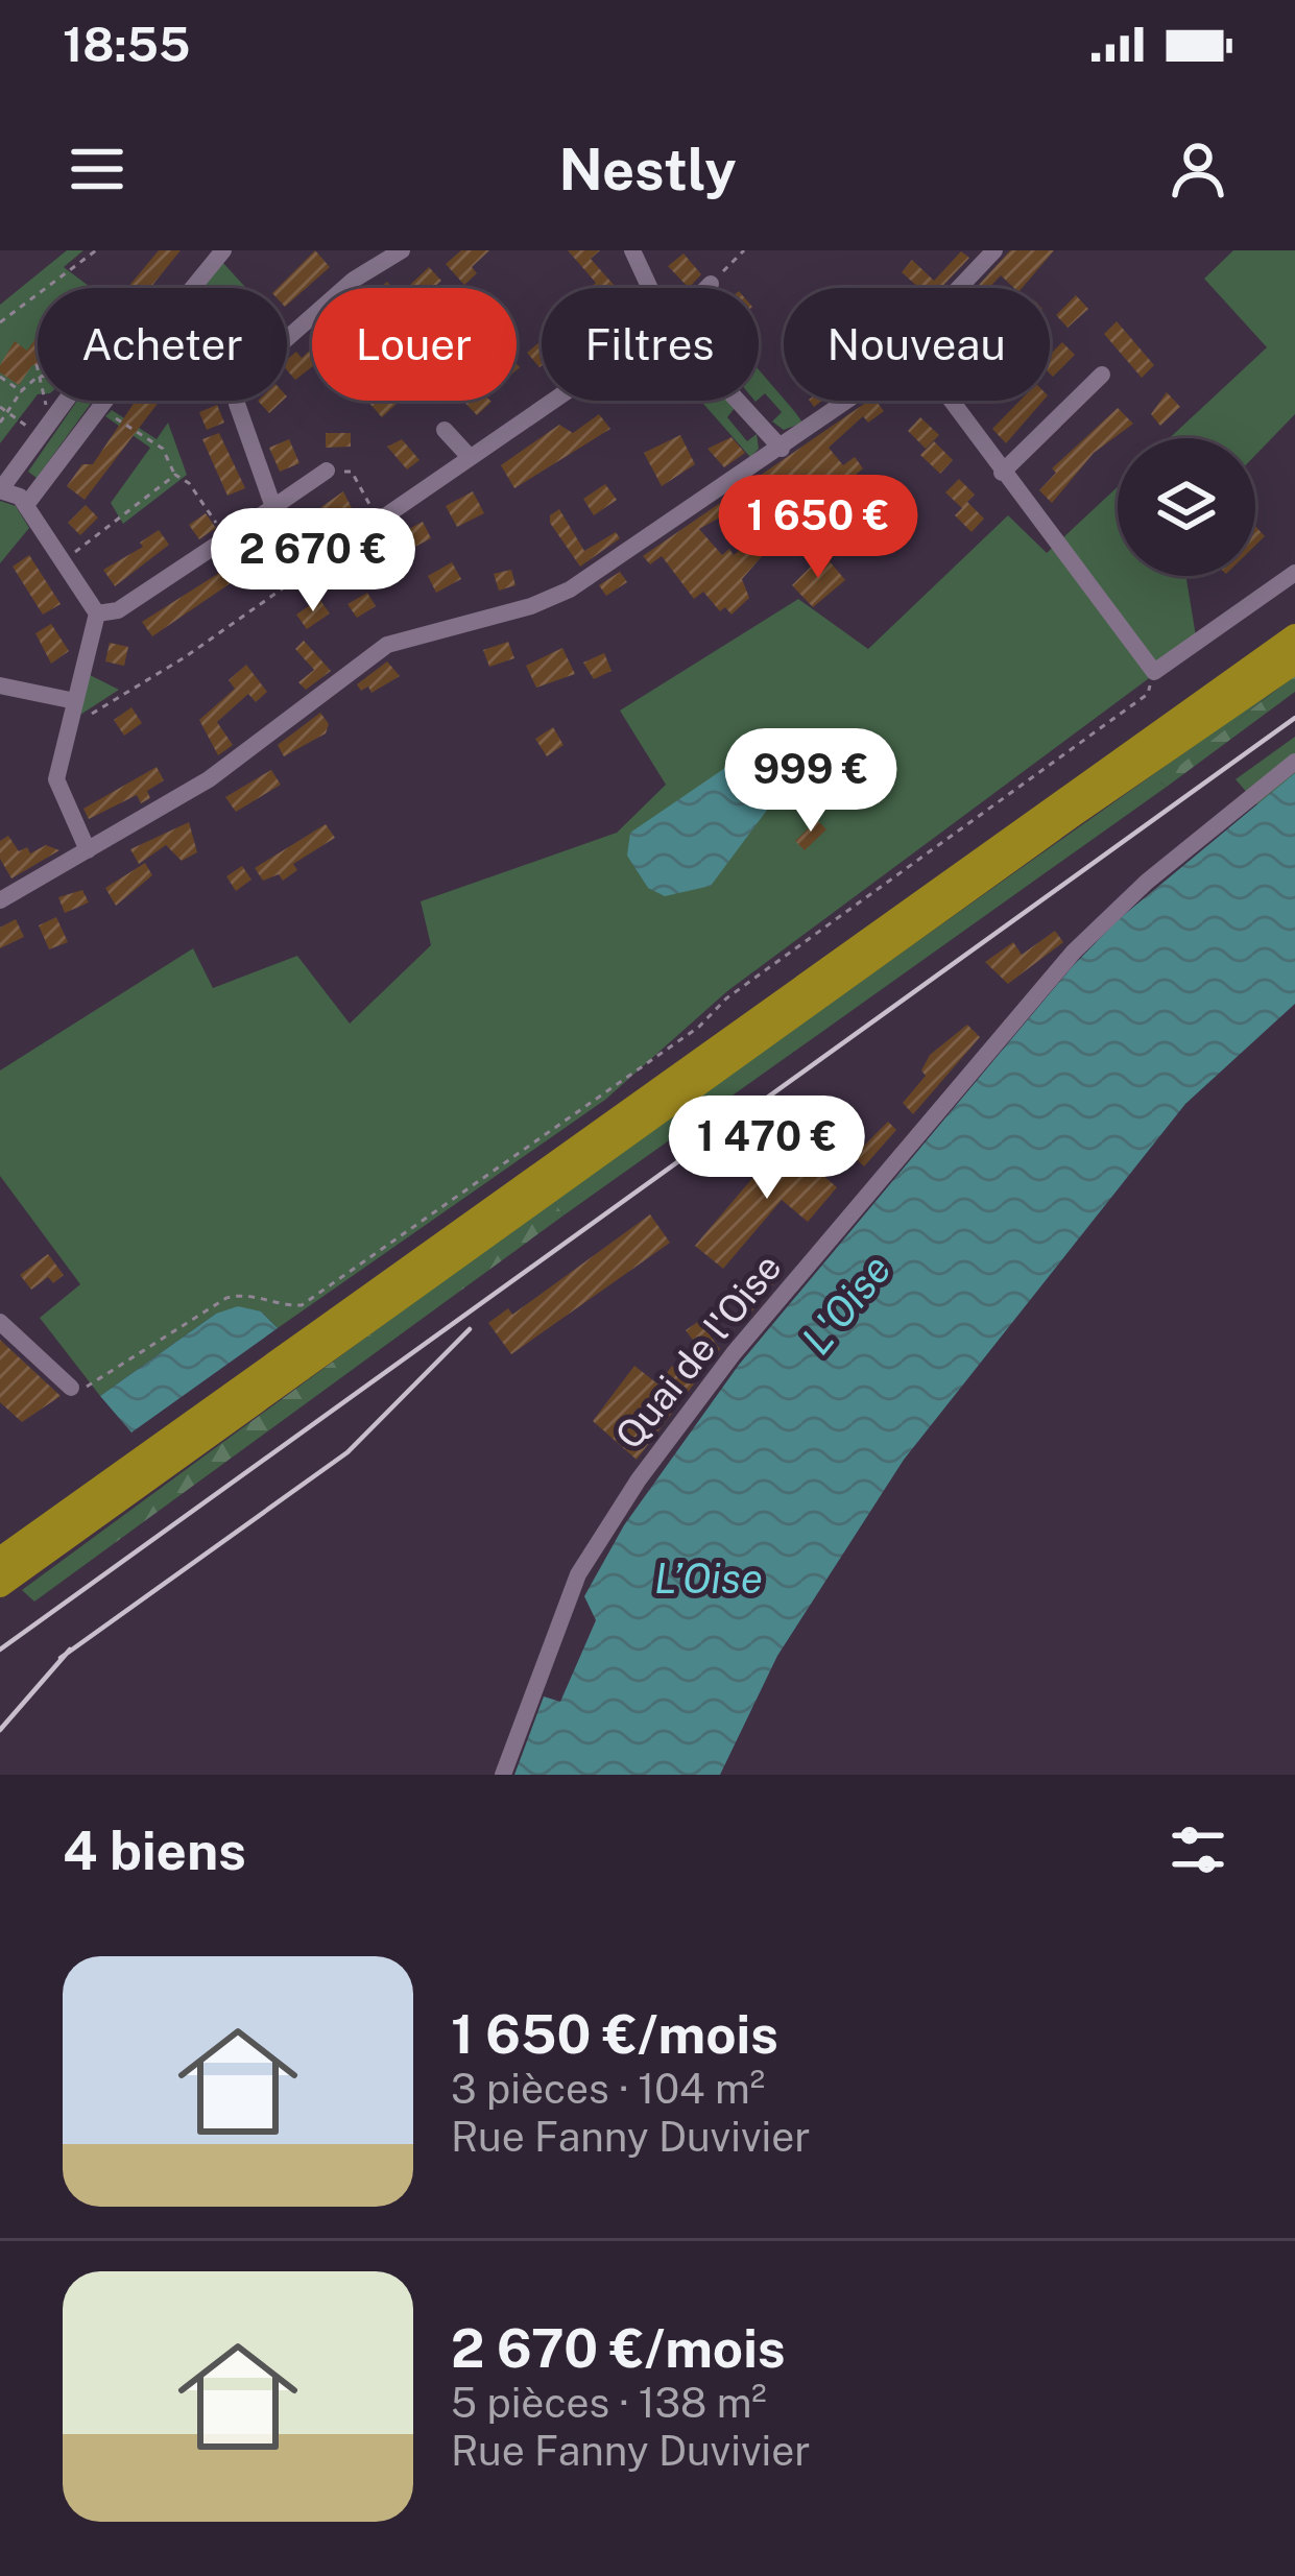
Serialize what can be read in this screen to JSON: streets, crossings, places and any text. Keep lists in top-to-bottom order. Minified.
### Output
{"streets":{"street":["Quai de l'Oise"]},"water":["L'Oise","L’Oise"],"page":{"status":"18:55","header":"Nestly","chip":["Acheter","Louer","Filtres","Nouveau"],"price":["1 650 €","2 670 €","999 €","1 470 €"],"heading":"4 biens","list":[{"name":"1 650 €/mois","note":"3 pièces · 104 m² · Rue Fanny Duvivier"},{"name":"2 670 €/mois","note":"5 pièces · 138 m² · Rue Fanny Duvivier"}]}}
